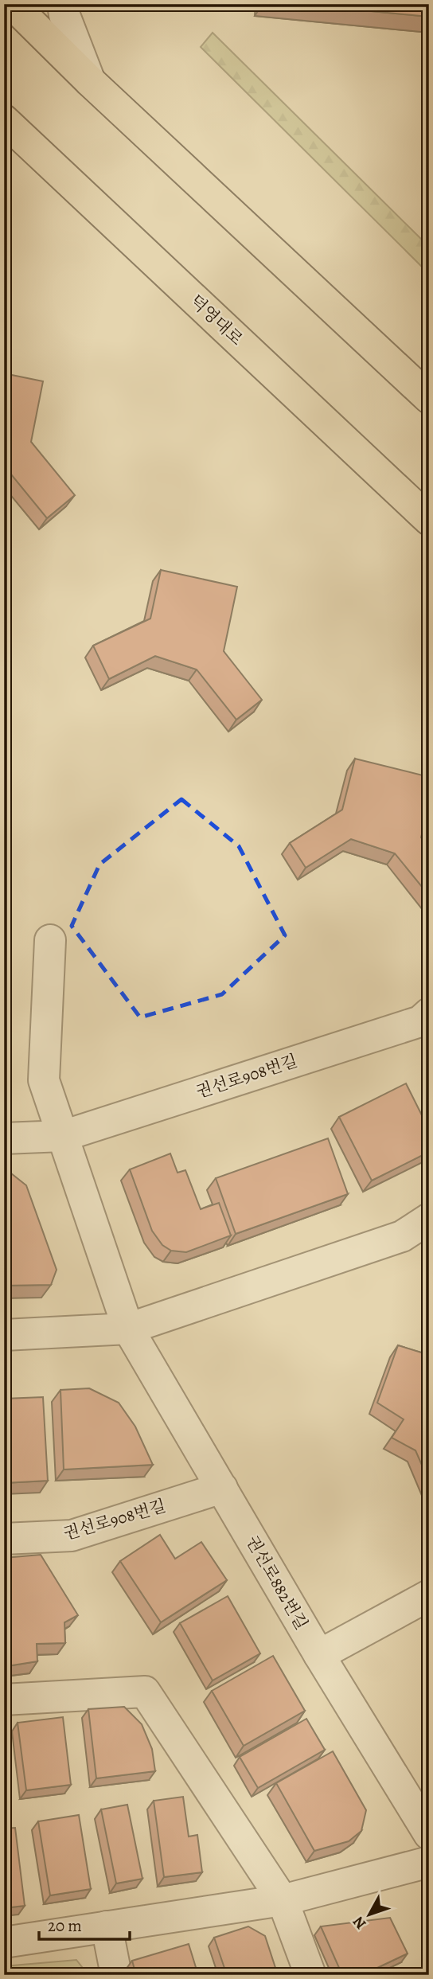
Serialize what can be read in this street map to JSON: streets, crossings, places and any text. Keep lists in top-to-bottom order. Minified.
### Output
{"streets":{"main road":["덕영대로"],"street":["권선로908번길","권선로882번길"]},"crossings":[["권선로908번길","권선로882번길"]],"scale_bar":"20 m","north":"bottom left"}
